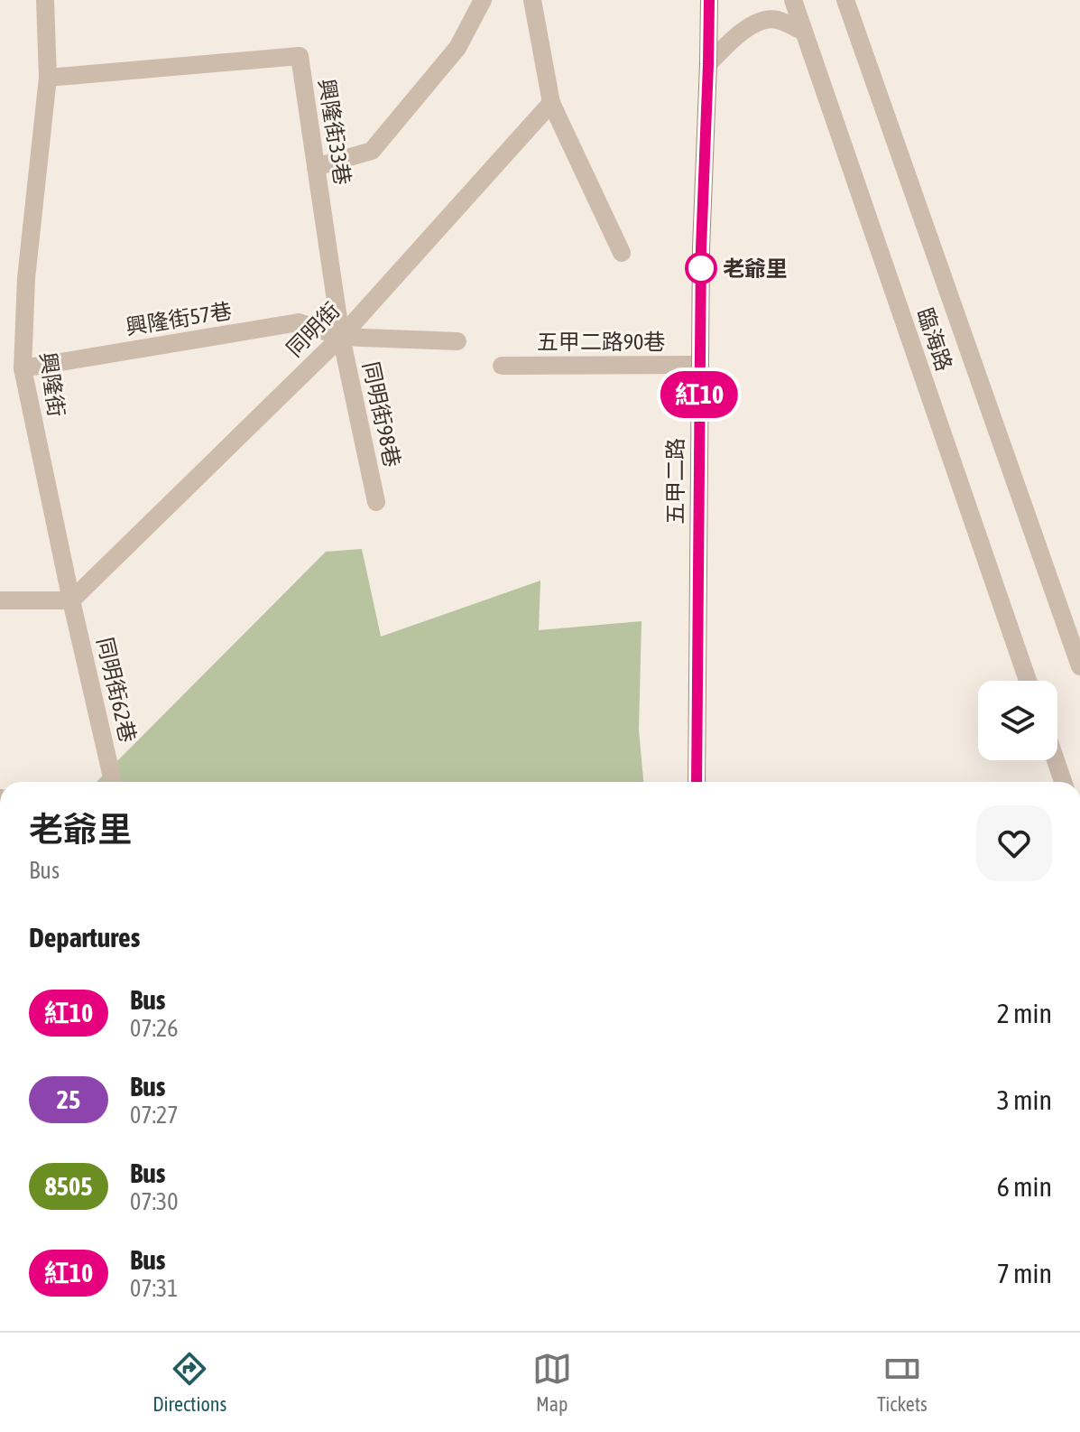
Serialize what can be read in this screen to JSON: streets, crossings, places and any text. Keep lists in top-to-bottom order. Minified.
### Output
{"streets":{"main road":["五甲二路"],"street":["興隆街33巷","興隆街57巷","同明街","臨海路","五甲二路90巷","興隆街","同明街98巷","同明街62巷"]},"crossings":[["興隆街33巷","興隆街57巷"],["興隆街33巷","同明街"],["興隆街33巷","興隆街"],["興隆街33巷","同明街98巷"],["興隆街57巷","同明街"],["興隆街57巷","興隆街"],["興隆街57巷","同明街98巷"],["同明街","興隆街"],["同明街","同明街98巷"],["同明街","同明街62巷"],["五甲二路90巷","五甲二路"],["興隆街","同明街62巷"]],"places":["老爺里"],"lines":["bus line 紅10"],"page":{"on_map":"紅10","heading":[["老爺里","Bus"],"Departures"],"list":[{"mark":"紅10","name":"Bus","note":"07:26","value":"2 min"},{"mark":"25","name":"Bus","note":"07:27","value":"3 min"},{"mark":"8505","name":"Bus","note":"07:30","value":"6 min"},{"mark":"紅10","name":"Bus","note":"07:31","value":"7 min"}],"tabs":["Directions","Map","Tickets"]}}
